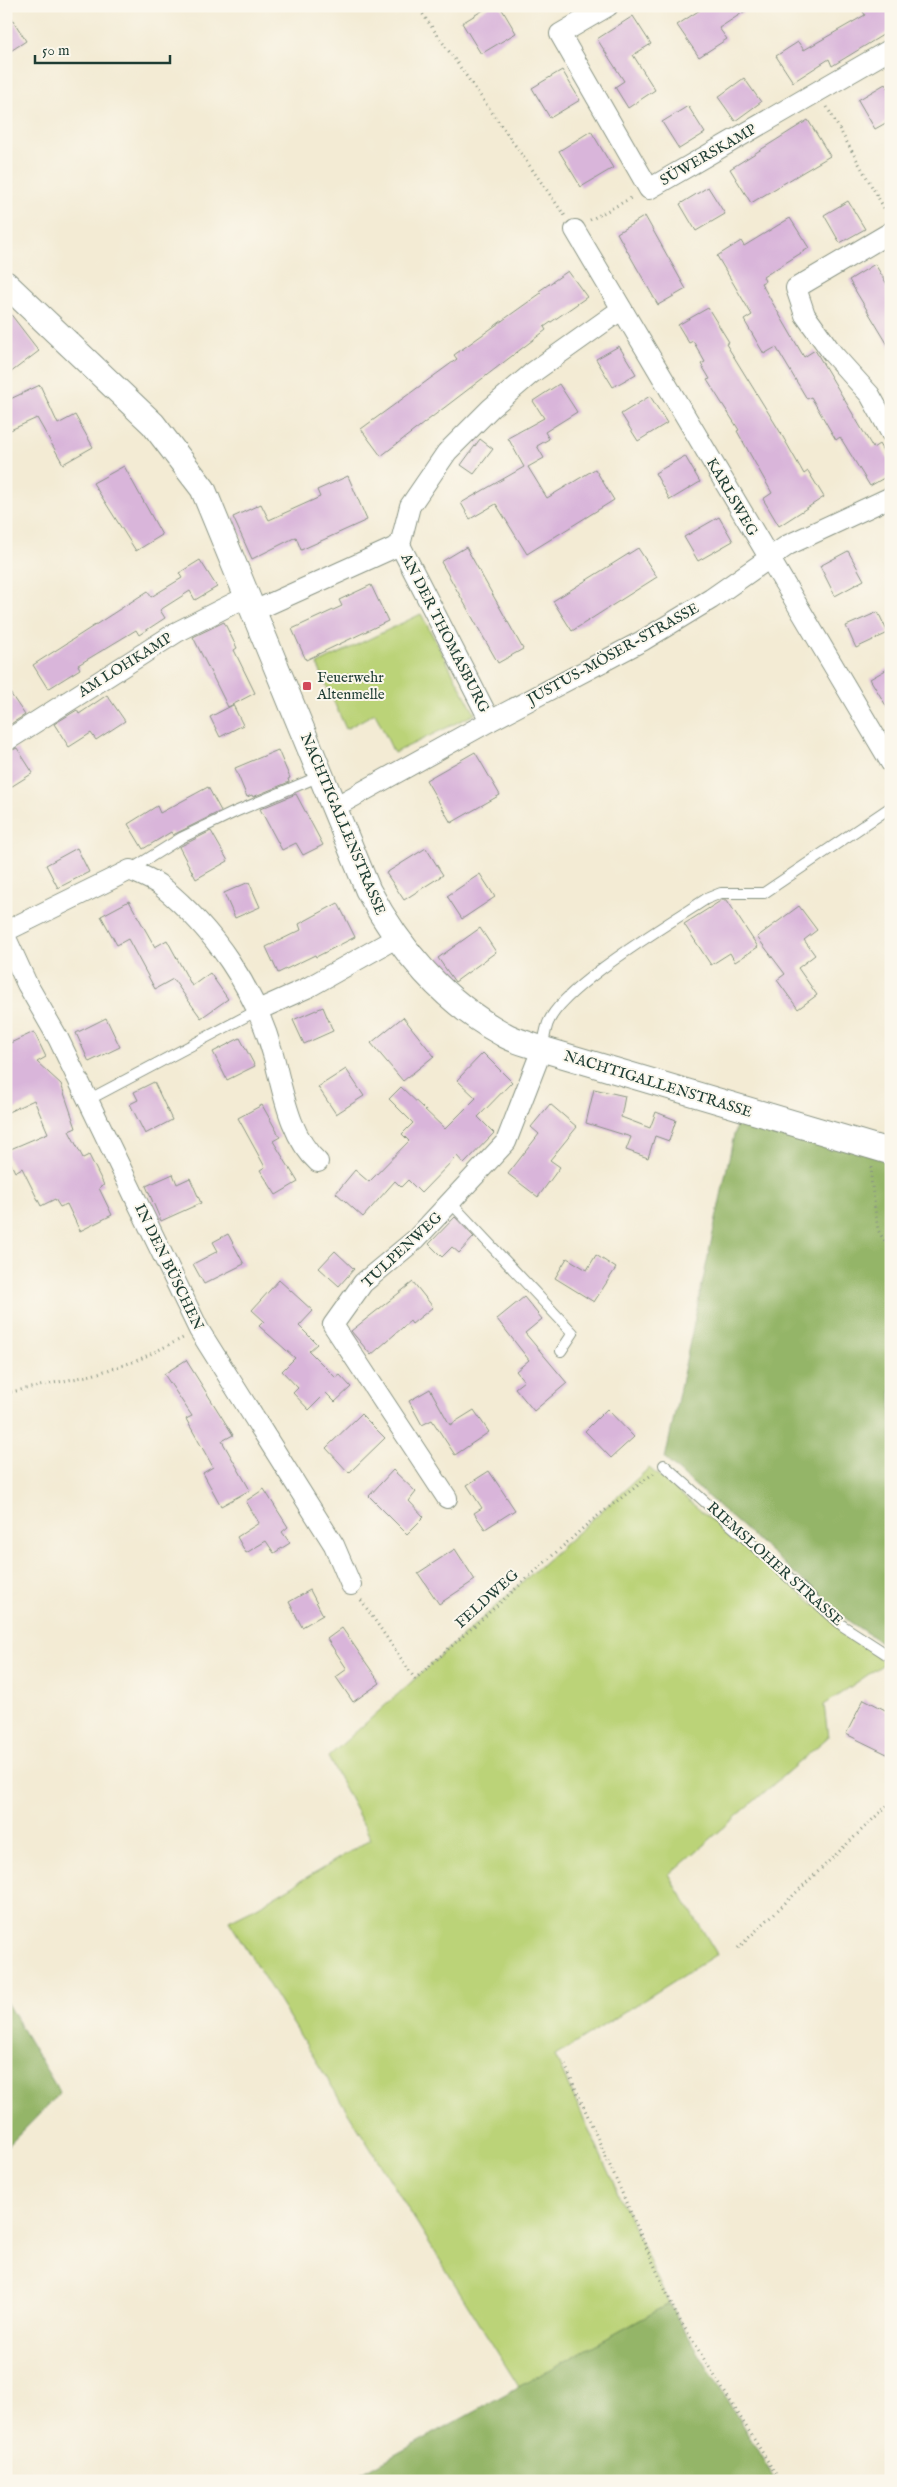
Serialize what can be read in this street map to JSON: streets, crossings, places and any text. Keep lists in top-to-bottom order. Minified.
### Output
{"streets":{"street":["SÜWERSKAMP","KARLSWEG","AN DER THOMASBURG","JUSTUS-MÖSER-STRASSE","AM LOHKAMP","NACHTIGALLENSTRASSE","TULPENWEG","IN DEN BÜSCHEN"],"lane":["RIEMSLOHER STRASSE"],"path":["FELDWEG"]},"crossings":[["KARLSWEG","AN DER THOMASBURG"],["KARLSWEG","JUSTUS-MÖSER-STRASSE"],["AN DER THOMASBURG","JUSTUS-MÖSER-STRASSE"],["AN DER THOMASBURG","AM LOHKAMP"],["AN DER THOMASBURG","NACHTIGALLENSTRASSE"],["JUSTUS-MÖSER-STRASSE","NACHTIGALLENSTRASSE"],["AM LOHKAMP","NACHTIGALLENSTRASSE"],["NACHTIGALLENSTRASSE","TULPENWEG"],["IN DEN BÜSCHEN","FELDWEG"],["RIEMSLOHER STRASSE","FELDWEG"]],"places":{"transit":["Feuerwehr Altenmelle"]},"scale_bar":"50 m"}
